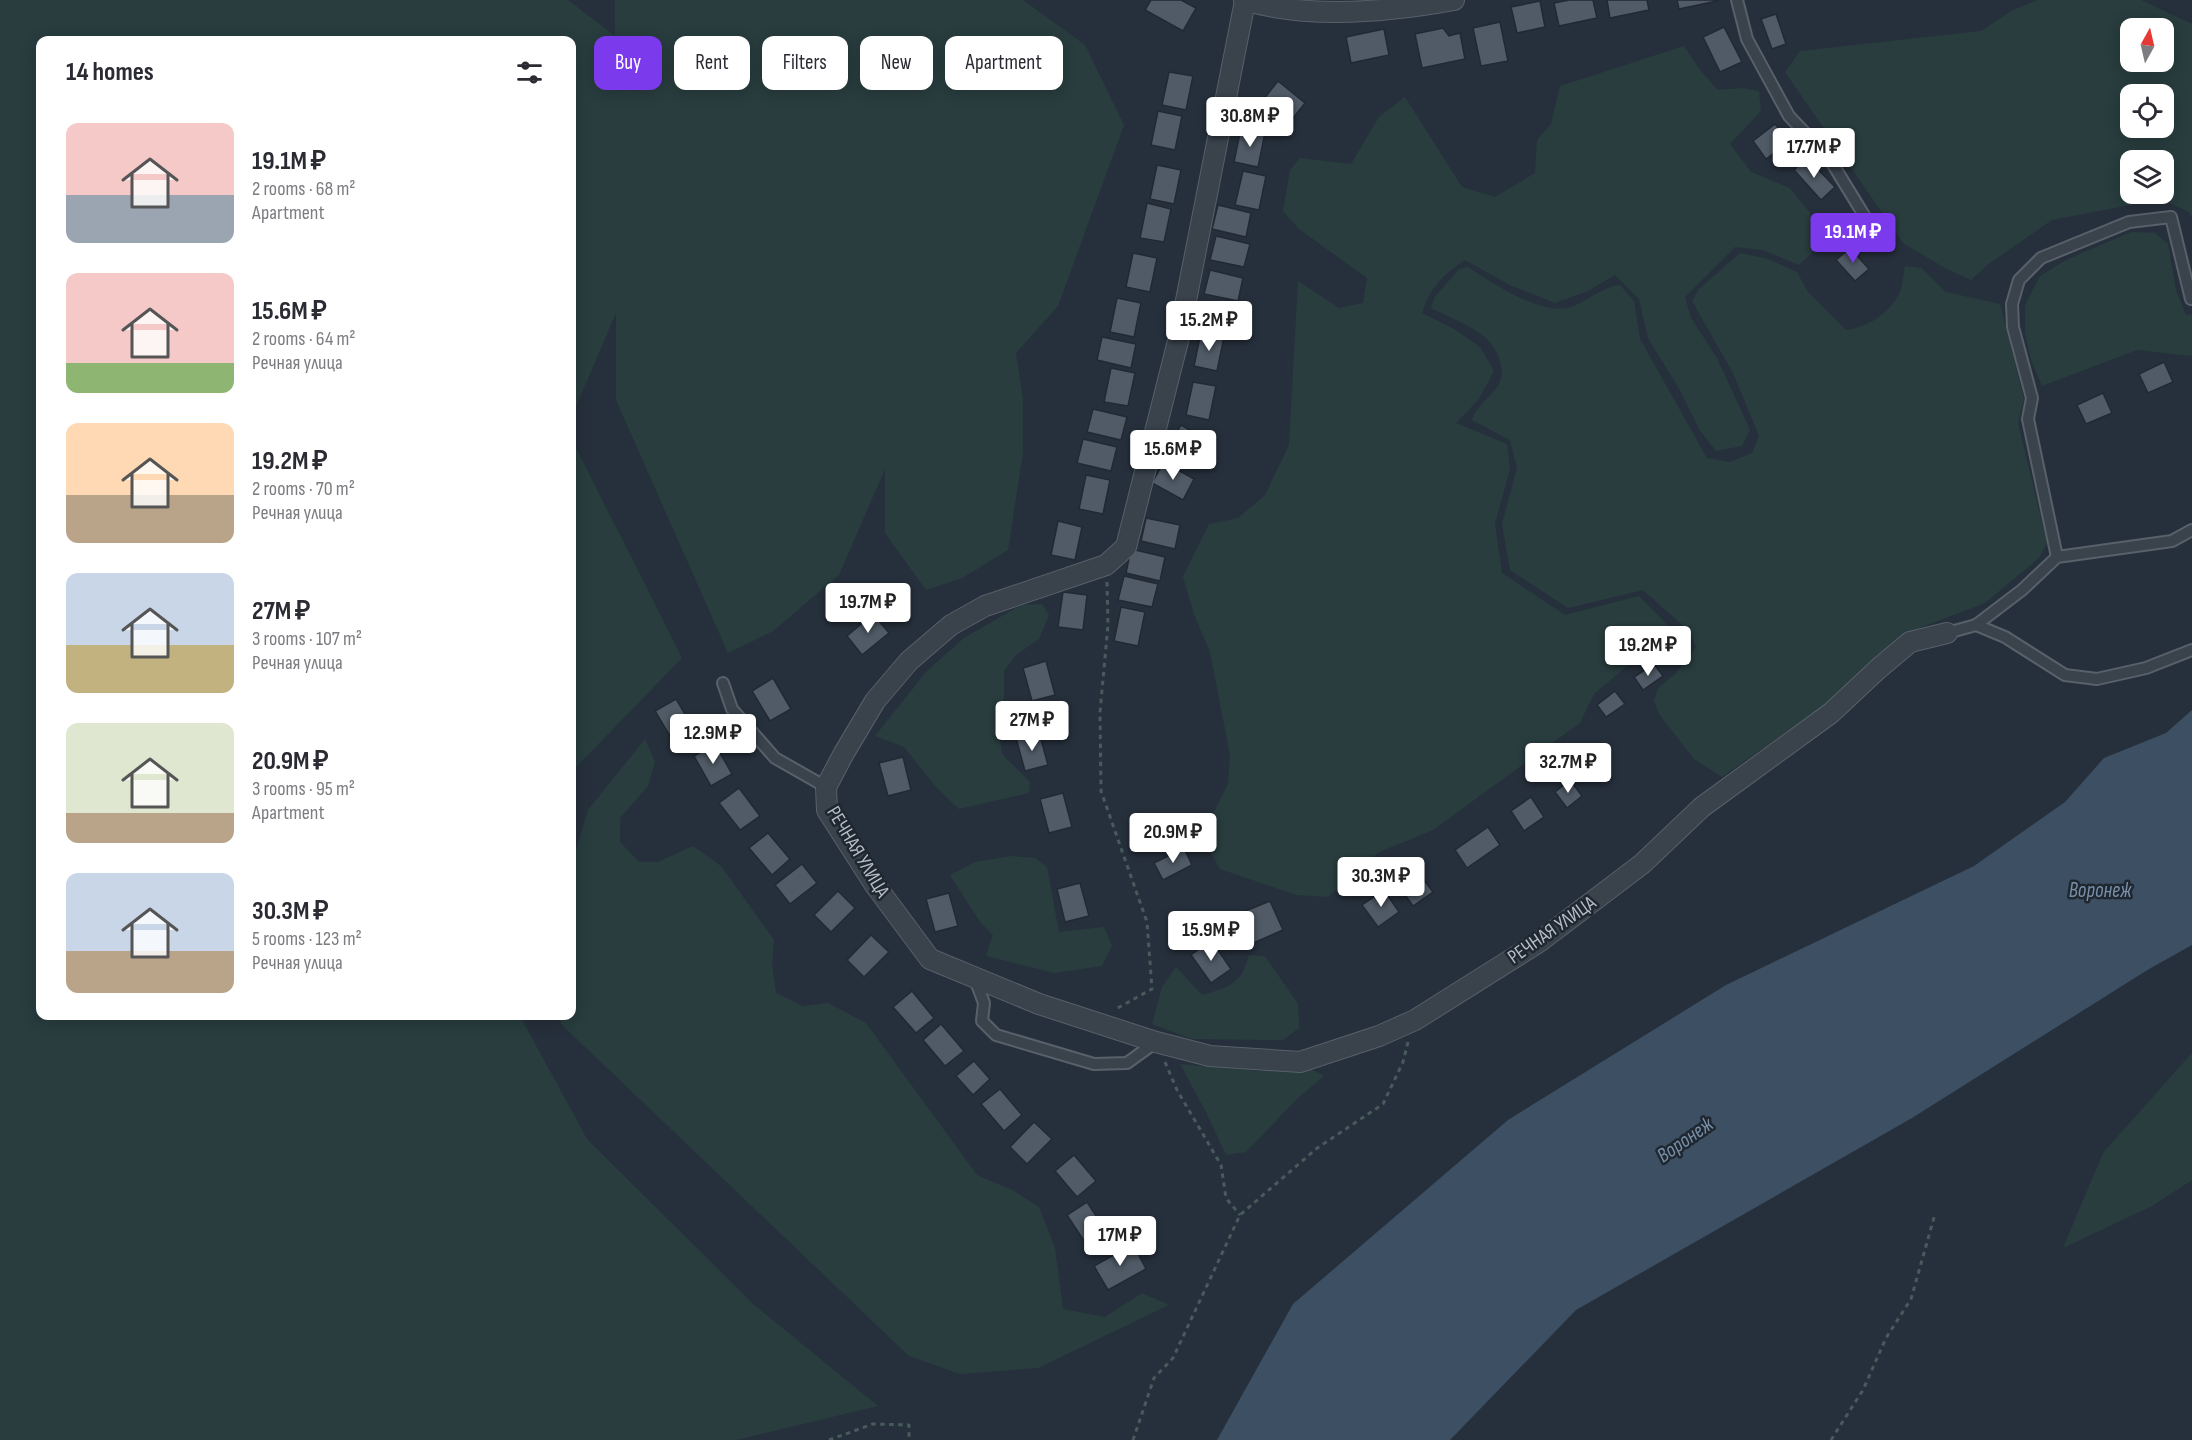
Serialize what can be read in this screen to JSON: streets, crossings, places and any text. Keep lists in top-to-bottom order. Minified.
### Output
{"streets":{"street":["РЕЧНАЯ УЛИЦА"]},"water":["Воронеж"],"north":"top","page":{"chip":["Buy","Rent","Filters","New","Apartment"],"heading":"14 homes","price":["30.8M ₽","17.7M ₽","19.1M ₽","15.2M ₽","15.6M ₽","19.7M ₽","19.2M ₽","27M ₽","12.9M ₽","32.7M ₽","20.9M ₽","30.3M ₽","15.9M ₽","17M ₽"],"list":[{"name":"19.1M ₽","note":"2 rooms · 68 m² · Apartment"},{"name":"15.6M ₽","note":"2 rooms · 64 m² · Речная улица"},{"name":"19.2M ₽","note":"2 rooms · 70 m² · Речная улица"},{"name":"27M ₽","note":"3 rooms · 107 m² · Речная улица"},{"name":"20.9M ₽","note":"3 rooms · 95 m² · Apartment"},{"name":"30.3M ₽","note":"5 rooms · 123 m² · Речная улица"}]}}
